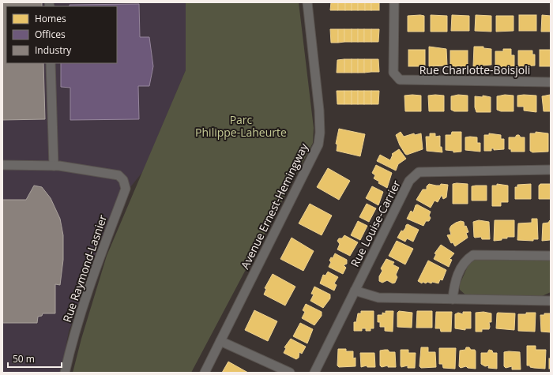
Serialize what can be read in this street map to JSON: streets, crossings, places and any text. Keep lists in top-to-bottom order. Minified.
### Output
{"streets":{"street":["Rue Charlotte-Boisjoli","Avenue Ernest-Hemingway","Rue Louise-Carrier","Rue Raymond-Lasnier"]},"parks":["Parc Philippe-Laheurte"],"legend":["Homes","Offices","Industry"],"scale_bar":"50 m"}
